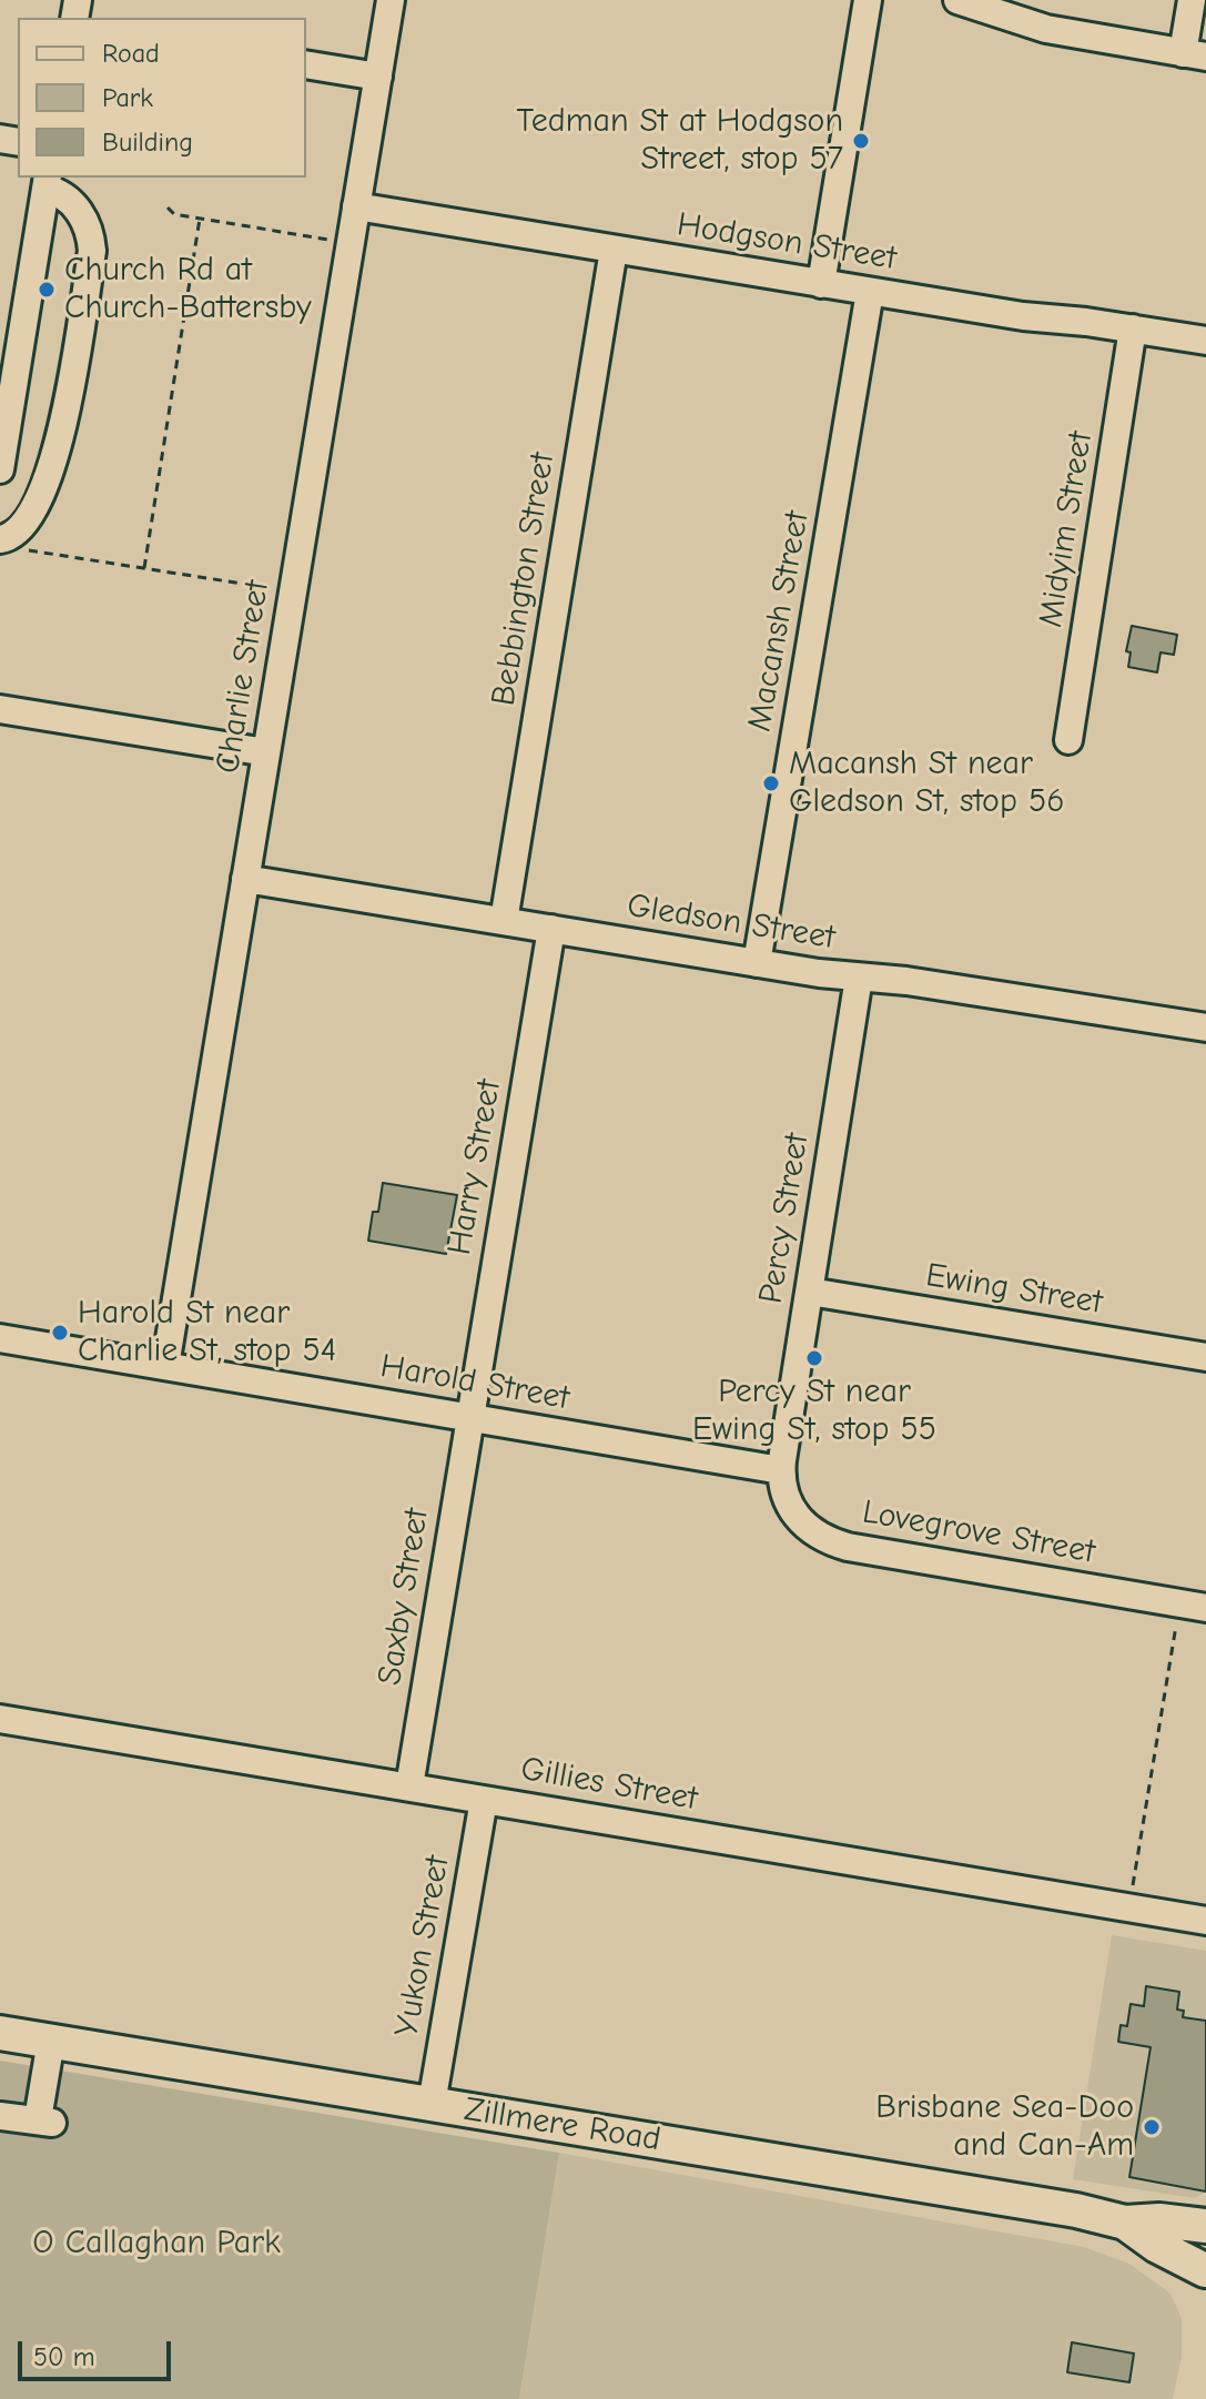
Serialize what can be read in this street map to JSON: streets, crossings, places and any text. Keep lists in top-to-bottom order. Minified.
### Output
{"streets":{"main road":["Zillmere Road"],"street":["Hodgson Street","Midyim Street","Bebbington Street","Macansh Street","Charlie Street","Gledson Street","Harry Street","Percy Street","Ewing Street","Harold Street","Lovegrove Street","Saxby Street","Gillies Street","Yukon Street"]},"crossings":[["Hodgson Street","Midyim Street"],["Hodgson Street","Bebbington Street"],["Hodgson Street","Macansh Street"],["Hodgson Street","Charlie Street"],["Bebbington Street","Gledson Street"],["Macansh Street","Gledson Street"],["Charlie Street","Gledson Street"],["Charlie Street","Harold Street"],["Gledson Street","Harry Street"],["Gledson Street","Percy Street"],["Harry Street","Harold Street"],["Harry Street","Saxby Street"],["Percy Street","Ewing Street"],["Percy Street","Harold Street"],["Percy Street","Lovegrove Street"],["Harold Street","Lovegrove Street"],["Harold Street","Saxby Street"],["Saxby Street","Gillies Street"],["Gillies Street","Yukon Street"],["Yukon Street","Zillmere Road"]],"parks":["O Callaghan Park"],"places":["Tedman St at Hodgson Street, stop 57","Church Rd at Church-Battersby","Macansh St near Gledson St, stop 56","Harold St near Charlie St, stop 54","Percy St near Ewing St, stop 55","Brisbane Sea-Doo and Can-Am"],"legend":["Road","Park","Building"],"scale_bar":"50 m"}
